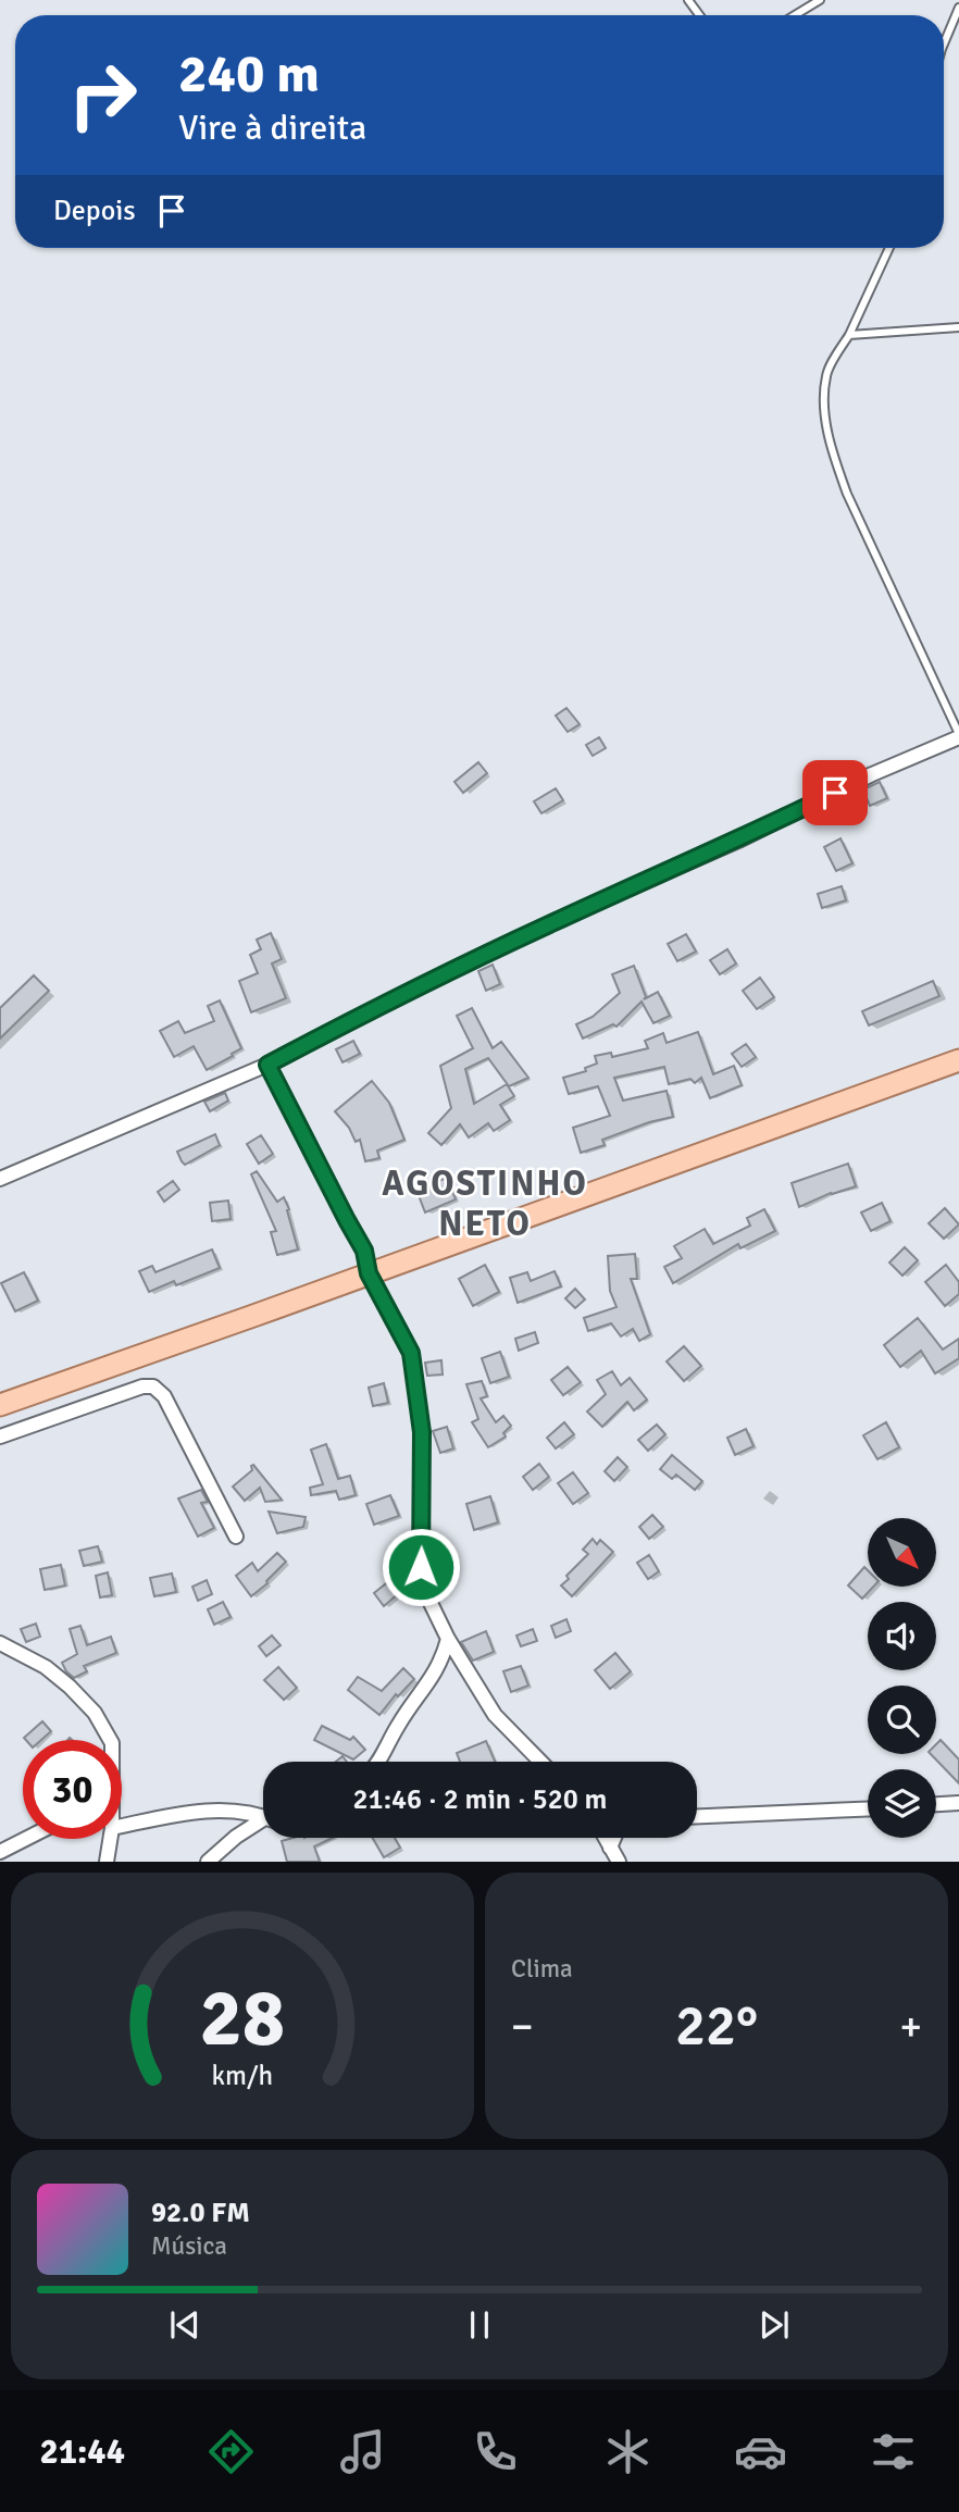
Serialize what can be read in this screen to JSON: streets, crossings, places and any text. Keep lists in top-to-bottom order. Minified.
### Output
{"districts":["AGOSTINHO NETO"],"north":"bottom right","page":{"turn":["240 m","Vire à direita"],"then":"Depois","limit":"30","trip":"21:46 · 2 min · 520 m","tile":"Clima","heat":["−","22°","+"],"song":["92.0 FM","Música"],"tabs":"21:44","gauge":["28","km/h"]}}
